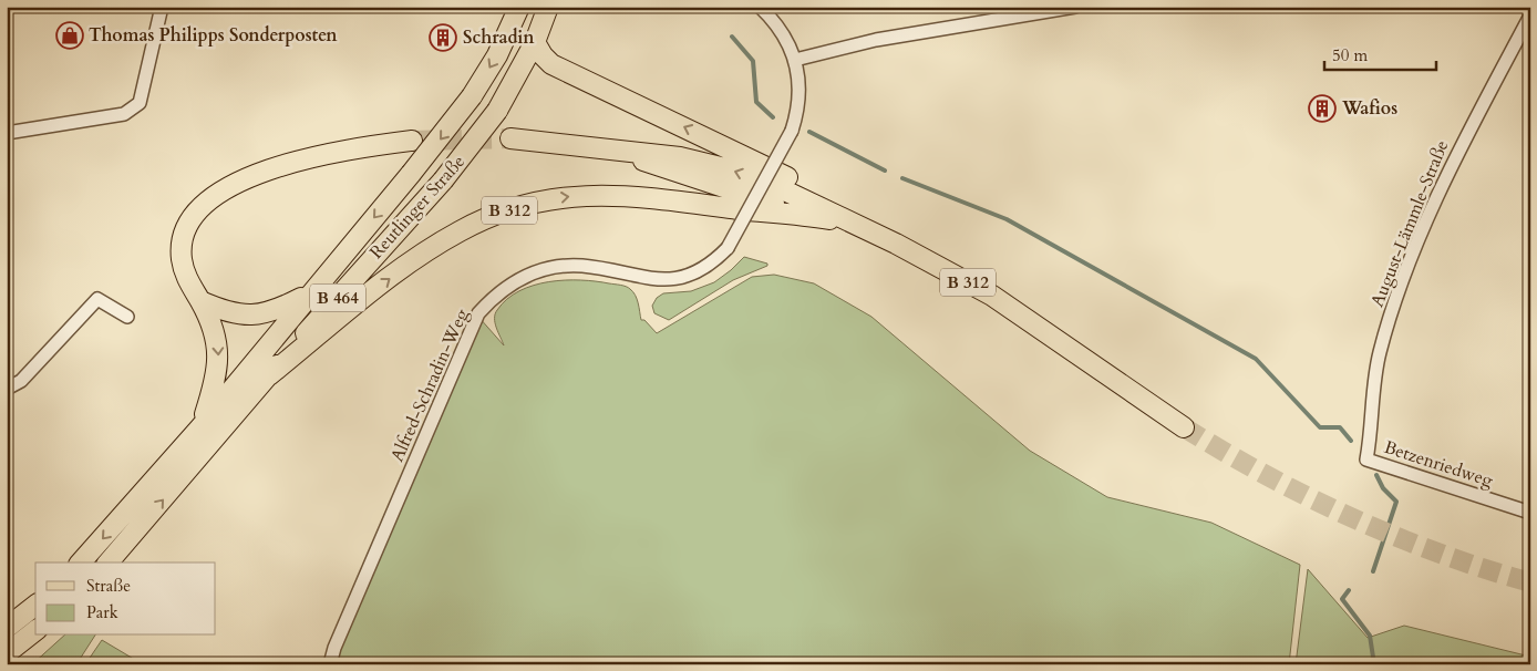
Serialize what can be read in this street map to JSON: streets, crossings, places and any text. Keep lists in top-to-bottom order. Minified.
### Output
{"streets":{"main road":["Reutlinger Straße","B 312","B 464"],"street":["August-Lämmle-Straße","Alfred-Schradin-Weg","Betzenriedweg"]},"crossings":[["Reutlinger Straße","B 312"],["August-Lämmle-Straße","Betzenriedweg"]],"places":{"shop":["Thomas Philipps Sonderposten"],"building":["Schradin","Wafios"]},"legend":["Straße","Park"],"scale_bar":"50 m"}
